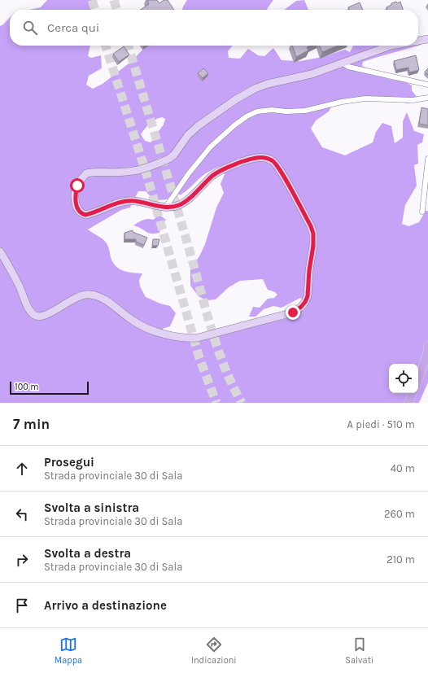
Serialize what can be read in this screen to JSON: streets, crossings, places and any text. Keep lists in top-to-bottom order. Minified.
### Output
{"scale_bar":"100 m","page":{"search":"Cerca qui","scale":"100 m","heading":["7 min","A piedi · 510 m"],"list":[["Prosegui","Strada provinciale 30 di Sala","40 m"],["Svolta a sinistra","Strada provinciale 30 di Sala","260 m"],["Svolta a destra","Strada provinciale 30 di Sala","210 m"],"Arrivo a destinazione"],"nav":["Mappa","Indicazioni","Salvati"]}}
